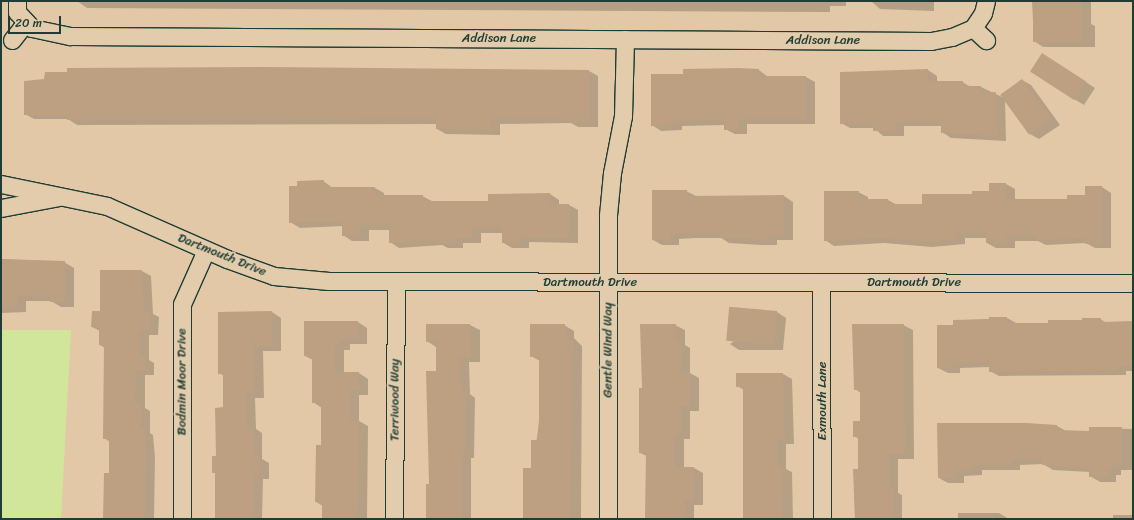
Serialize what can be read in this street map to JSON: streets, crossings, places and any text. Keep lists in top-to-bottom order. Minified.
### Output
{"streets":{"street":["Addison Lane","Dartmouth Drive","Gentle Wind Way","Bodmin Moor Drive","Terriwood Way","Exmouth Lane"]},"crossings":[["Addison Lane","Gentle Wind Way"],["Dartmouth Drive","Gentle Wind Way"],["Dartmouth Drive","Bodmin Moor Drive"],["Dartmouth Drive","Terriwood Way"],["Dartmouth Drive","Exmouth Lane"]],"scale_bar":"20 m"}
